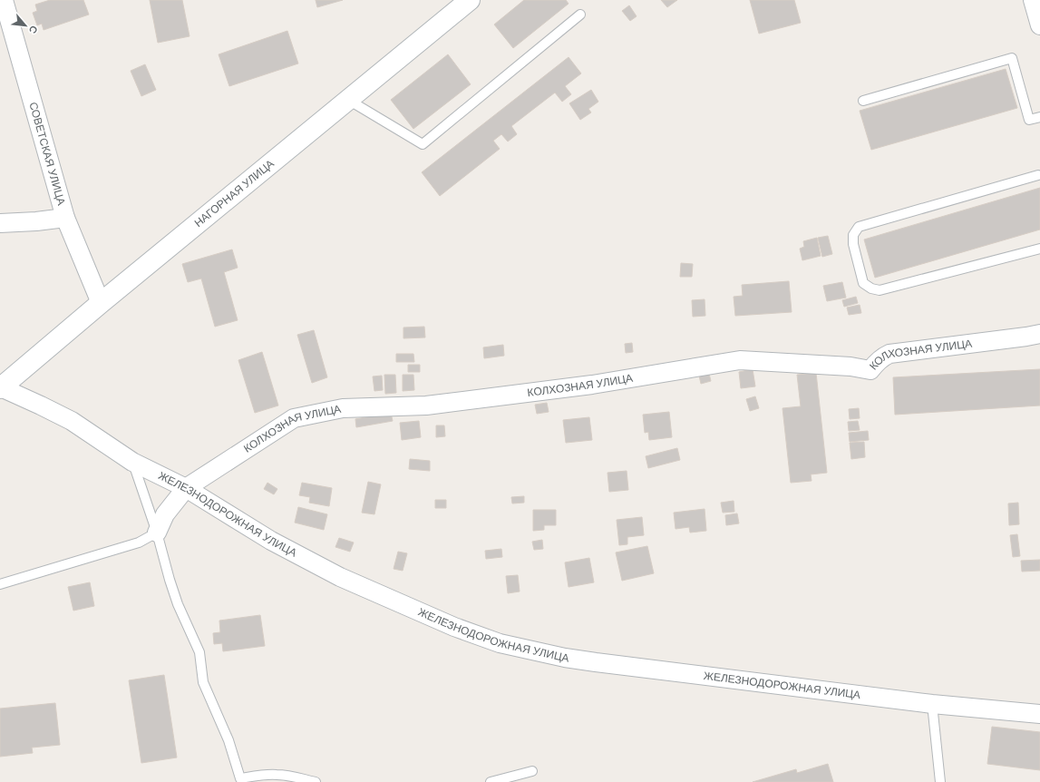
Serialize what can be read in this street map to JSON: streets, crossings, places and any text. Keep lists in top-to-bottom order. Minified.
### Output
{"streets":{"main road":["НАГОРНАЯ УЛИЦА"],"street":["СОВЕТСКАЯ УЛИЦА","КОЛХОЗНАЯ УЛИЦА","ЖЕЛЕЗНОДОРОЖНАЯ УЛИЦА"]},"crossings":[["СОВЕТСКАЯ УЛИЦА","НАГОРНАЯ УЛИЦА"],["НАГОРНАЯ УЛИЦА","ЖЕЛЕЗНОДОРОЖНАЯ УЛИЦА"],["КОЛХОЗНАЯ УЛИЦА","ЖЕЛЕЗНОДОРОЖНАЯ УЛИЦА"]],"north":"bottom right"}
